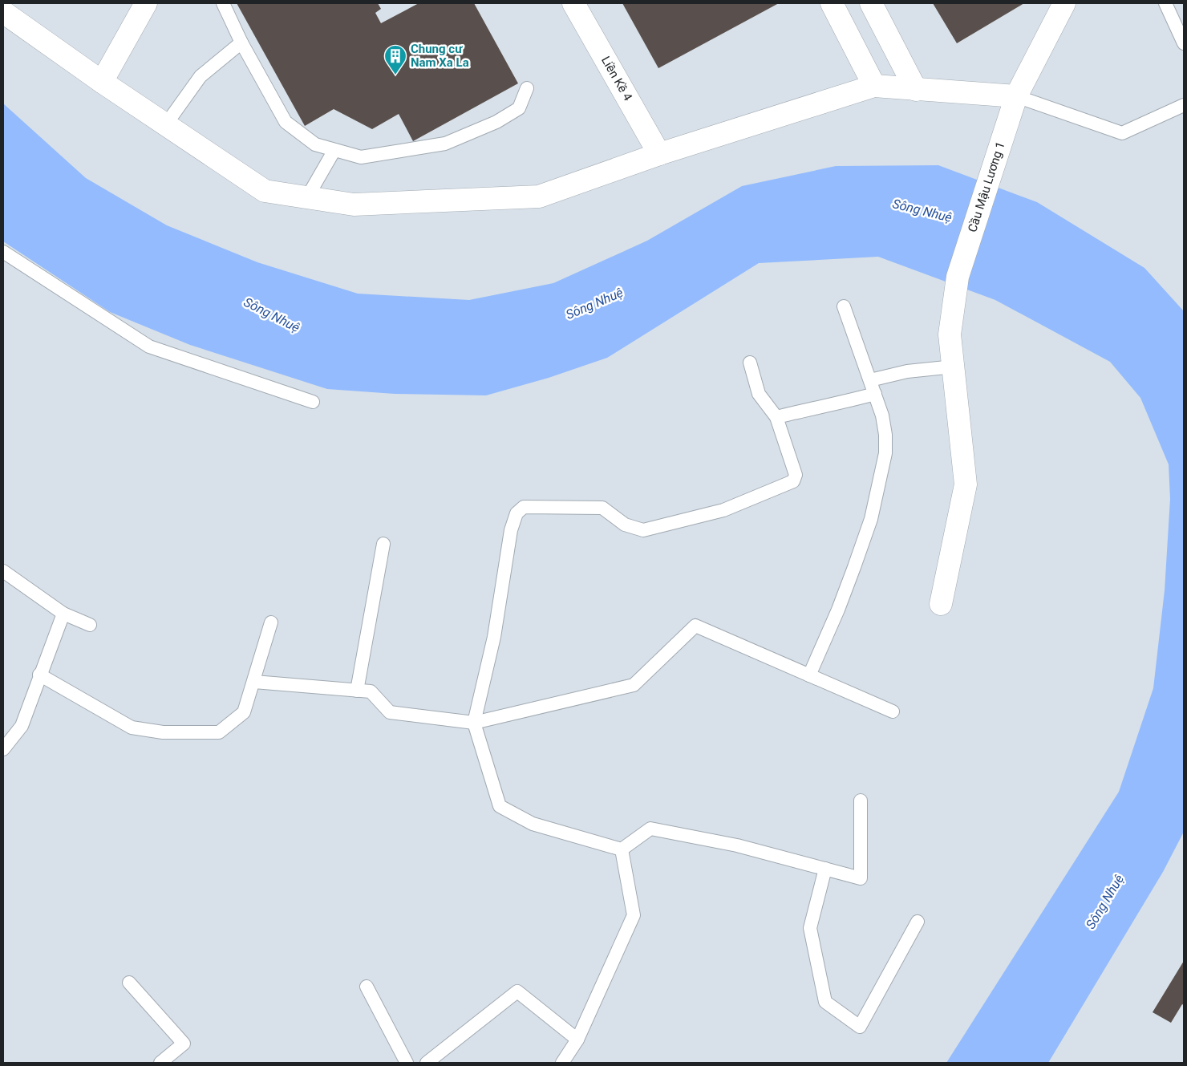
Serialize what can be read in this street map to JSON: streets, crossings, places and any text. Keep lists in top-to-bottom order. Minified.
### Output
{"streets":{"street":["Liền Kề 4","Cầu Mậu Lương 1"]},"water":["Sông Nhuệ"],"places":{"building":["Chung cư Nam Xa La"]}}
